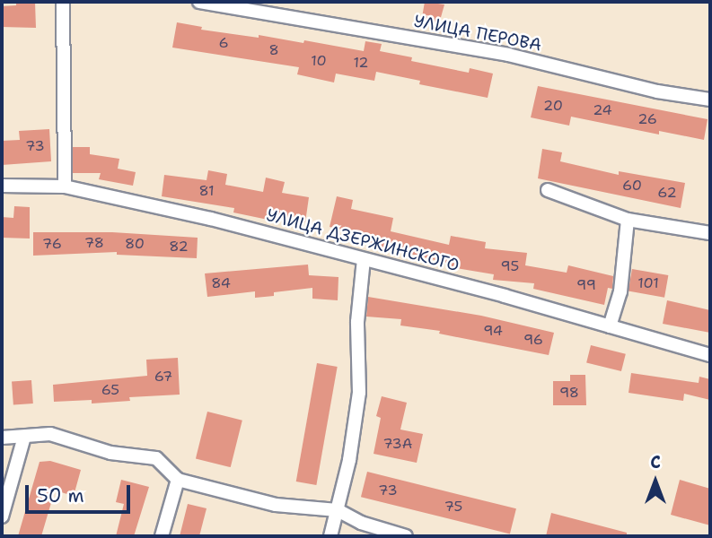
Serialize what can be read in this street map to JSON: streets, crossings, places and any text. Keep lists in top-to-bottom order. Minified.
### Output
{"streets":{"street":["УЛИЦА ПЕРОВА","УЛИЦА ДЗЕРЖИНСКОГО"]},"house_numbers":["6","8","10","12","20","24","26","73","60","81","62","78","76","80","82","95","84","101","99","94","96","67","65","98","73А","73","75"],"scale_bar":"50 m","north":"top"}
